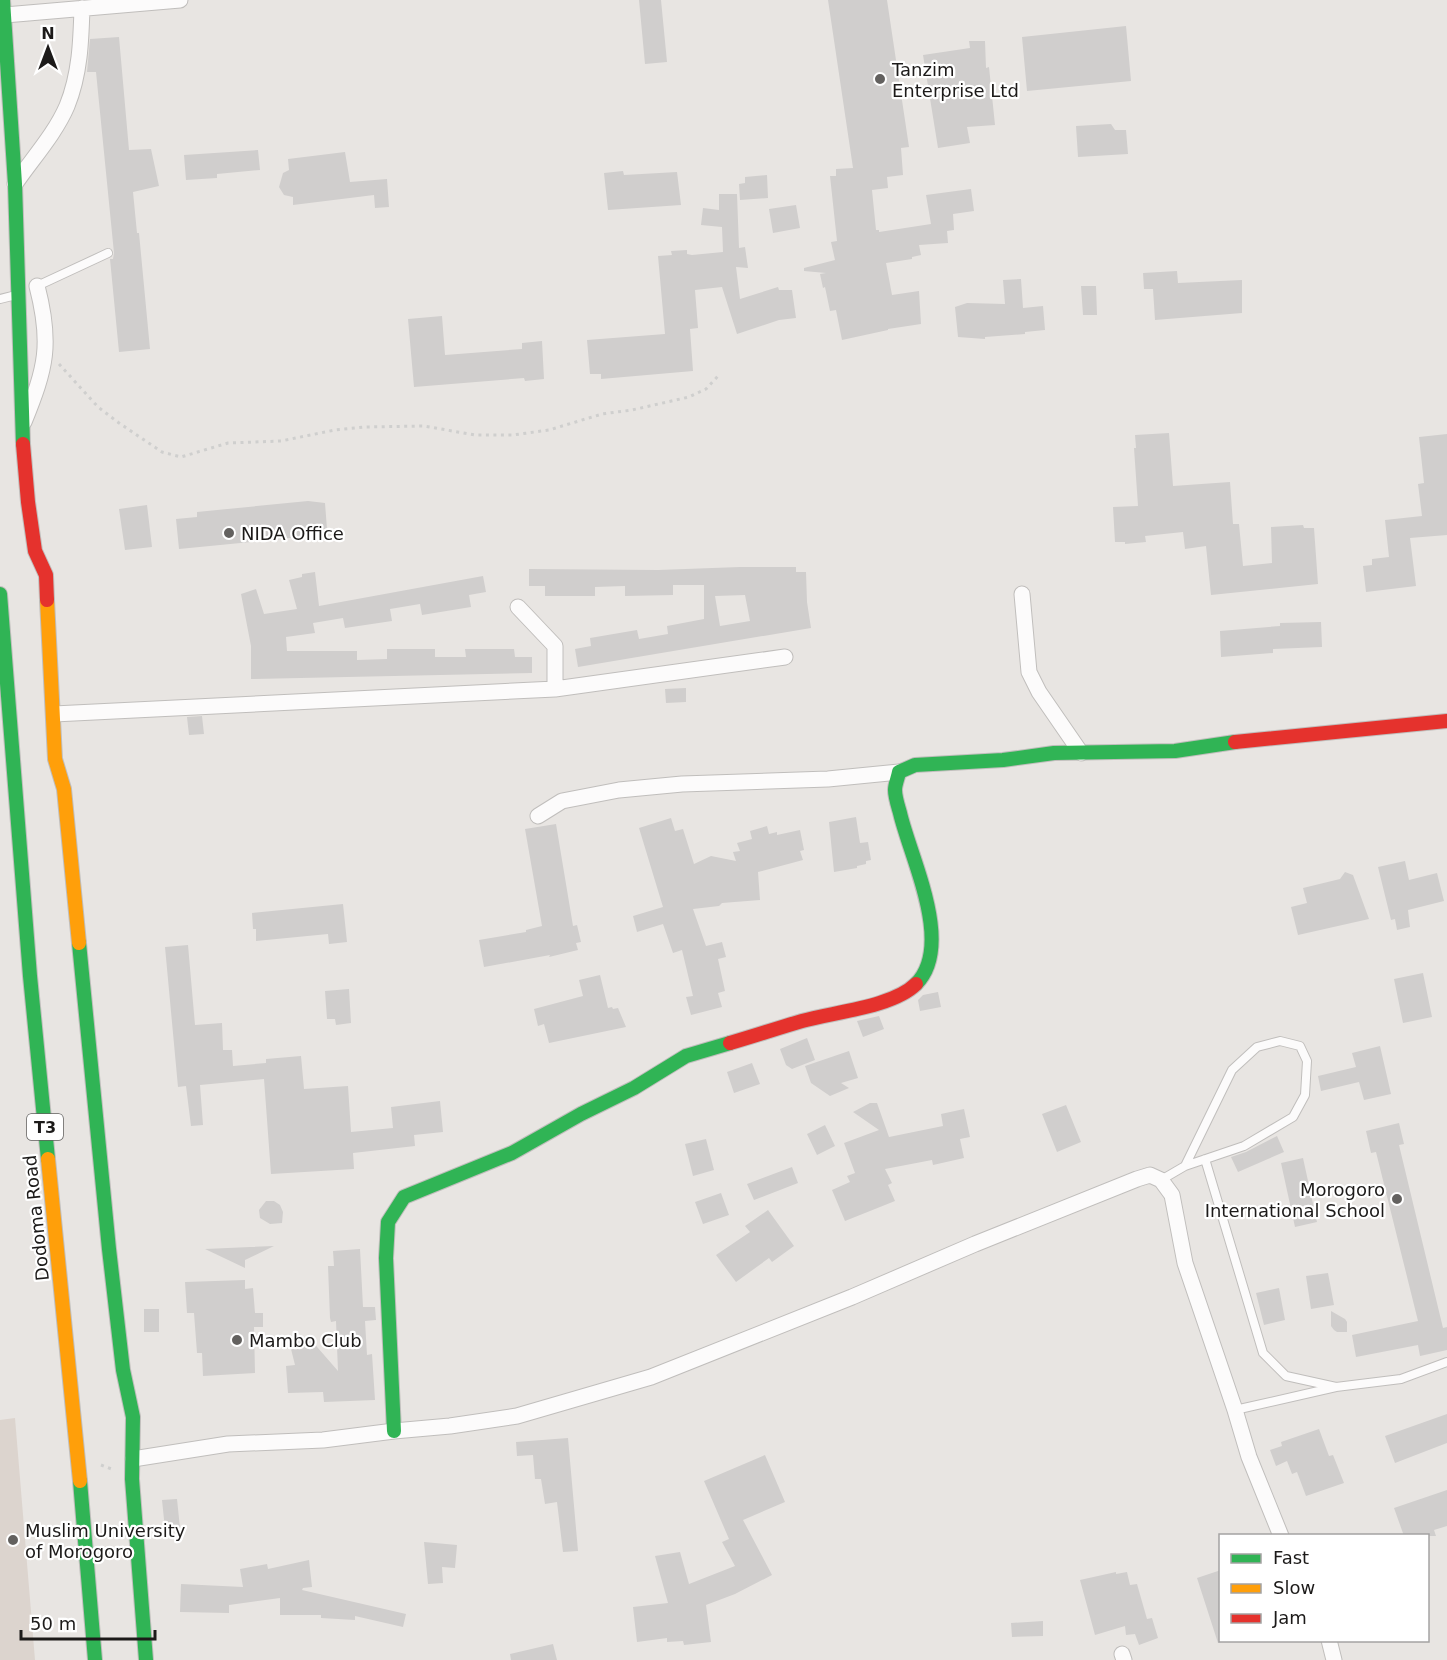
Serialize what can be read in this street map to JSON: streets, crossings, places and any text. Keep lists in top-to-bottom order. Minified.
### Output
{"streets":{"main road":["T3","Dodoma Road"]},"places":["Tanzim Enterprise Ltd","NIDA Office","Morogoro International School","Mambo Club","Muslim University of Morogoro"],"legend":["Fast","Slow","Jam"],"scale_bar":"50 m","north":"top"}
